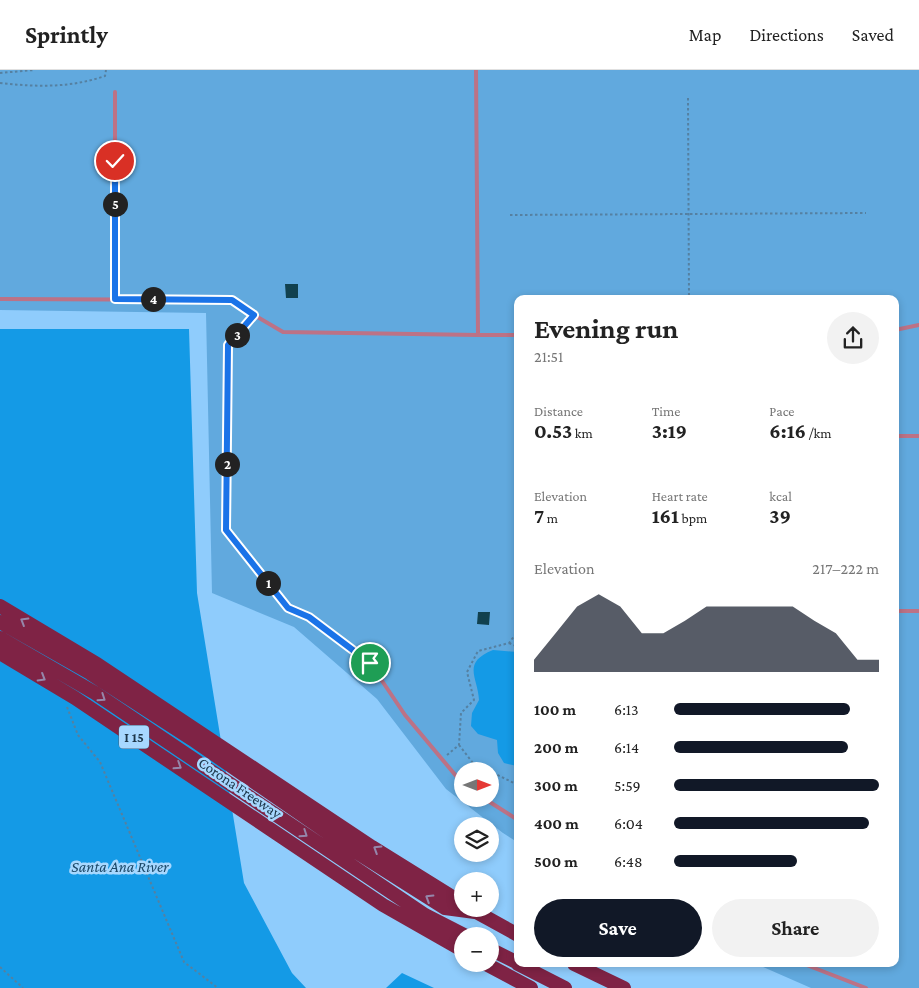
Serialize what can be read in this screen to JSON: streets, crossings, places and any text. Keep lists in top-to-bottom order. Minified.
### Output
{"streets":{"highway":["I 15","Corona Freeway"]},"water":["Santa Ana River"],"north":"right","page":{"header":"Sprintly","nav":["Map","Directions","Saved"],"pins":["5","4","3","2","1"],"heading":["Evening run","21:51"],"stats":[["Distance","0.53 km"],["Time","3:19"],["Pace","6:16 /km"],["Elevation","7 m"],["Heart rate","161 bpm"],["kcal","39"]],"chart":["Elevation","217–222 m"],"list":[{"name":"100 m","note":"6:13"},{"name":"200 m","note":"6:14"},{"name":"300 m","note":"5:59"},{"name":"400 m","note":"6:04"},{"name":"500 m","note":"6:48"}],"map_buttons":["+","−"],"buttons":["Save","Share"]}}
